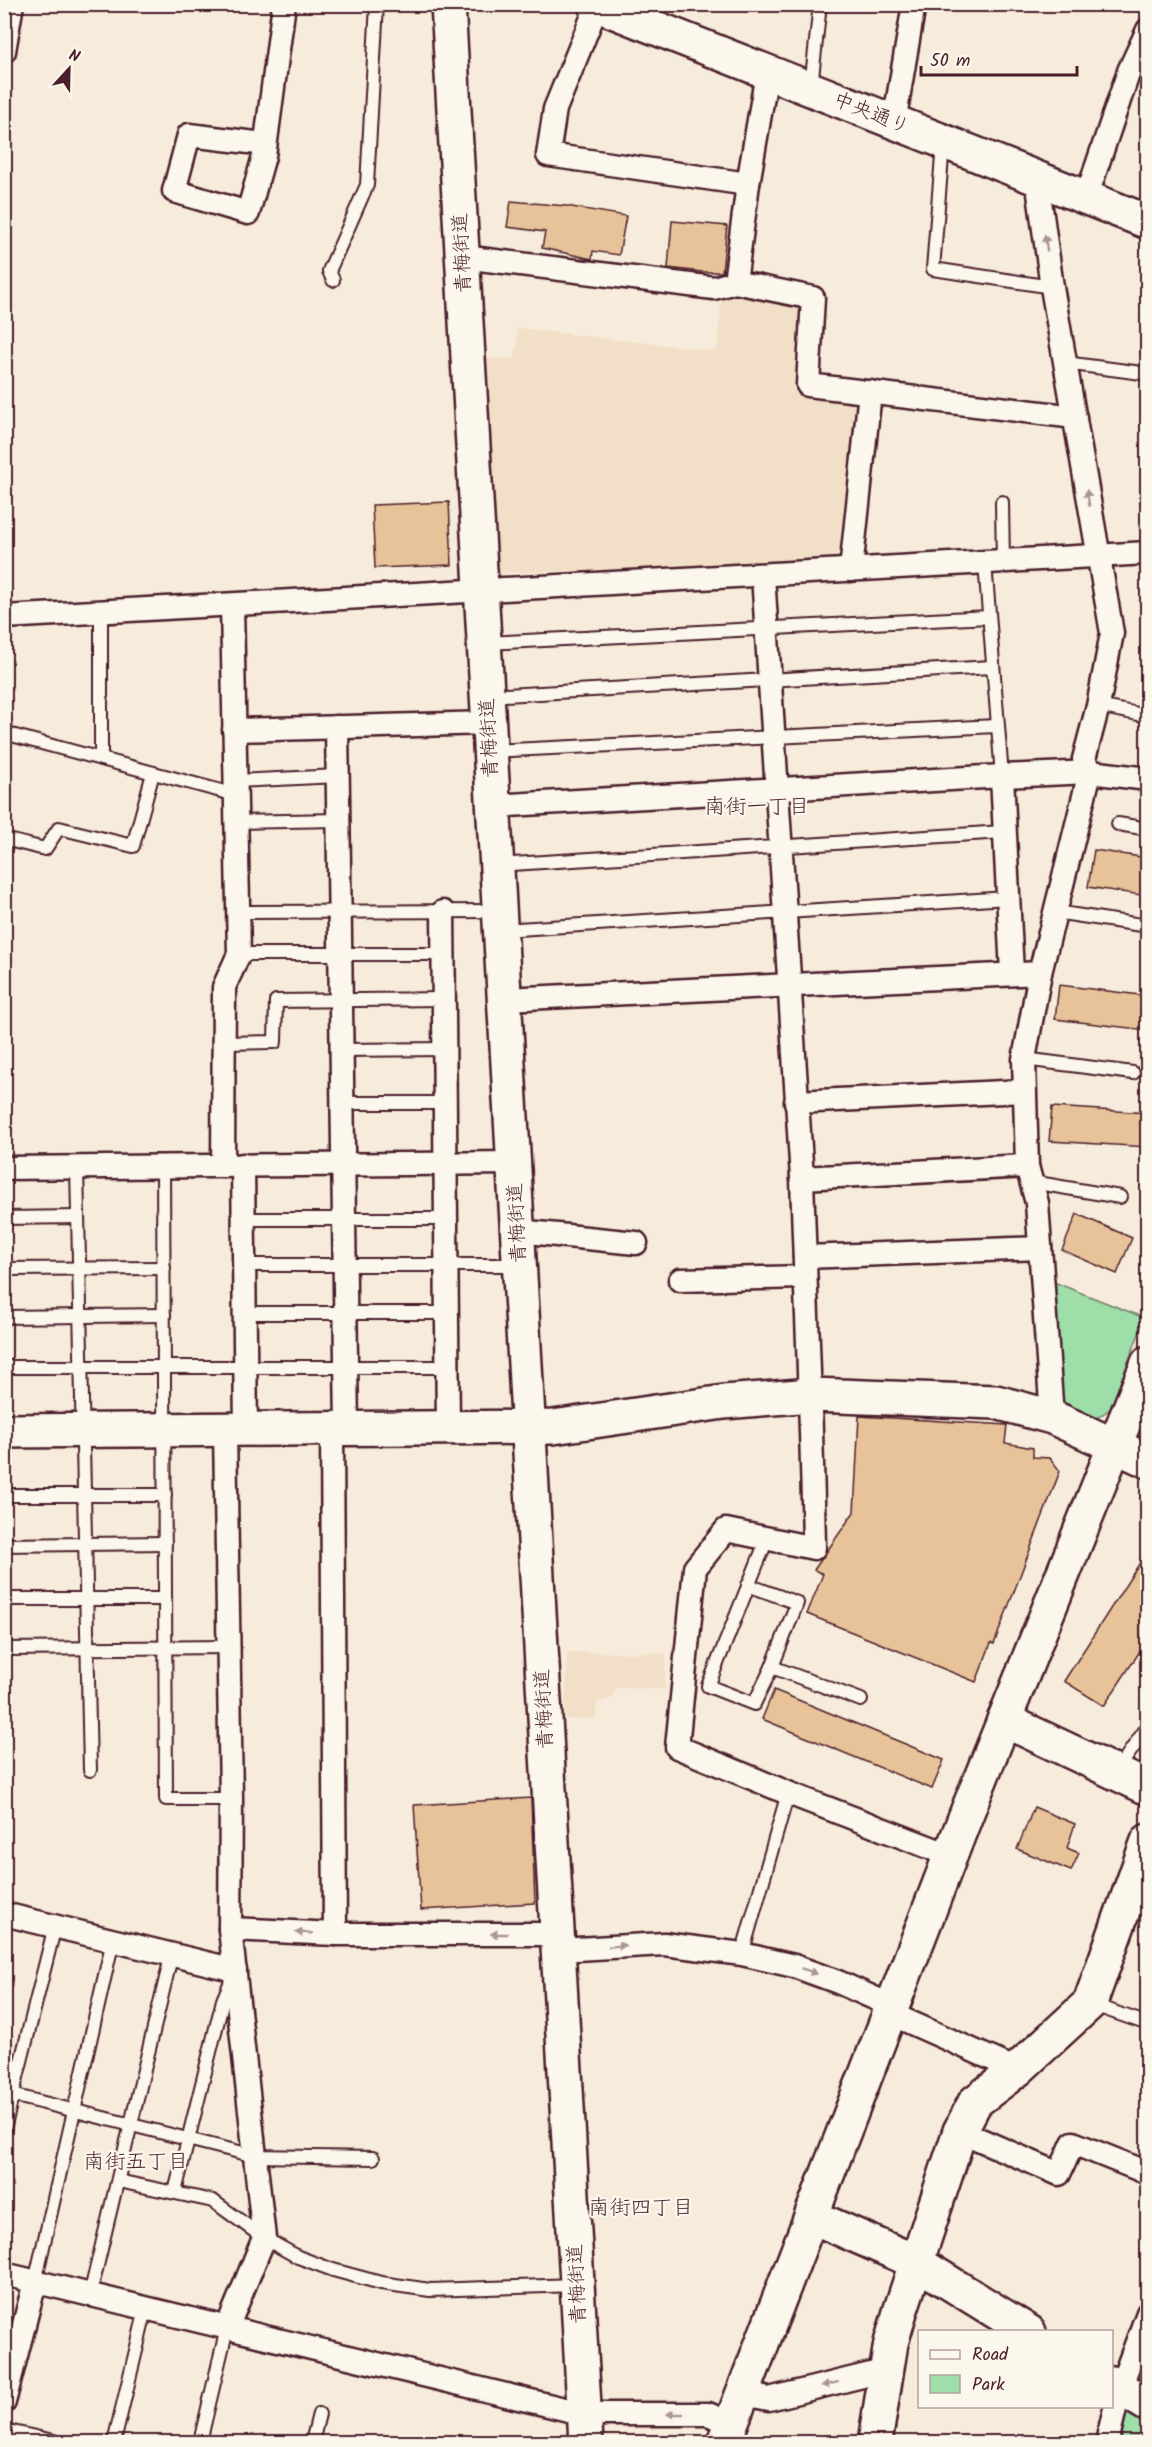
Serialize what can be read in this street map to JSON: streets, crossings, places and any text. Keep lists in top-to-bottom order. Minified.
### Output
{"streets":{"street":["中央通り","青梅街道"]},"districts":["南街一丁目","南街五丁目","南街四丁目"],"legend":["Road","Park"],"scale_bar":"50 m","north":"top"}
